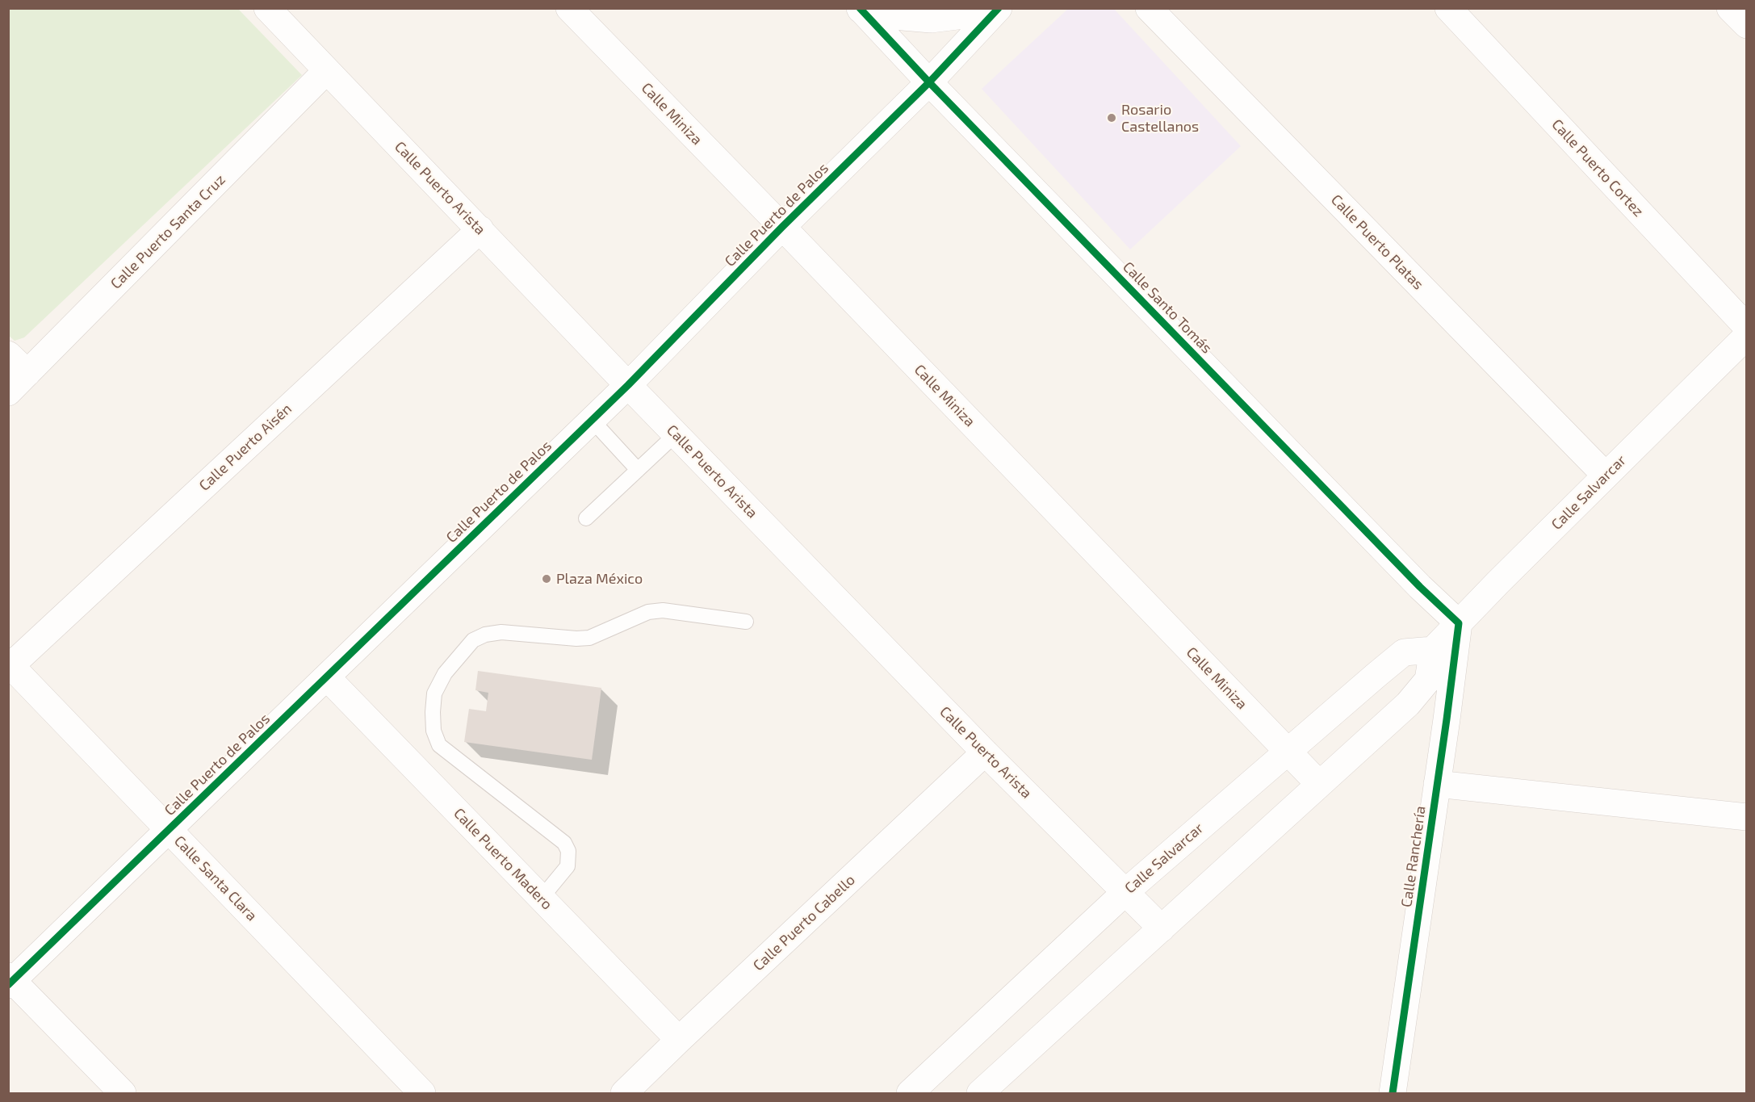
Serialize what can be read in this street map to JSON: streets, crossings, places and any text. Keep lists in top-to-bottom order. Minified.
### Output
{"streets":{"street":["Calle Miniza","Calle Puerto Cortez","Calle Puerto Arista","Calle Puerto de Palos","Calle Puerto Santa Cruz","Calle Puerto Platas","Calle Santo Tomás","Calle Puerto Aisén","Calle Salvarcar","Calle Ranchería","Calle Puerto Madero","Calle Santa Clara","Calle Puerto Cabello"]},"crossings":[["Calle Miniza","Calle Puerto de Palos"],["Calle Miniza","Calle Salvarcar"],["Calle Puerto Arista","Calle Puerto de Palos"],["Calle Puerto Arista","Calle Puerto Santa Cruz"],["Calle Puerto Arista","Calle Puerto Aisén"],["Calle Puerto Arista","Calle Salvarcar"],["Calle Puerto Arista","Calle Puerto Cabello"],["Calle Puerto de Palos","Calle Santo Tomás"],["Calle Puerto de Palos","Calle Puerto Madero"],["Calle Puerto de Palos","Calle Santa Clara"],["Calle Puerto Platas","Calle Salvarcar"],["Calle Santo Tomás","Calle Salvarcar"],["Calle Santo Tomás","Calle Ranchería"],["Calle Puerto Aisén","Calle Santa Clara"],["Calle Salvarcar","Calle Ranchería"],["Calle Puerto Madero","Calle Puerto Cabello"]],"places":["Rosario Castellanos","Plaza México"]}
